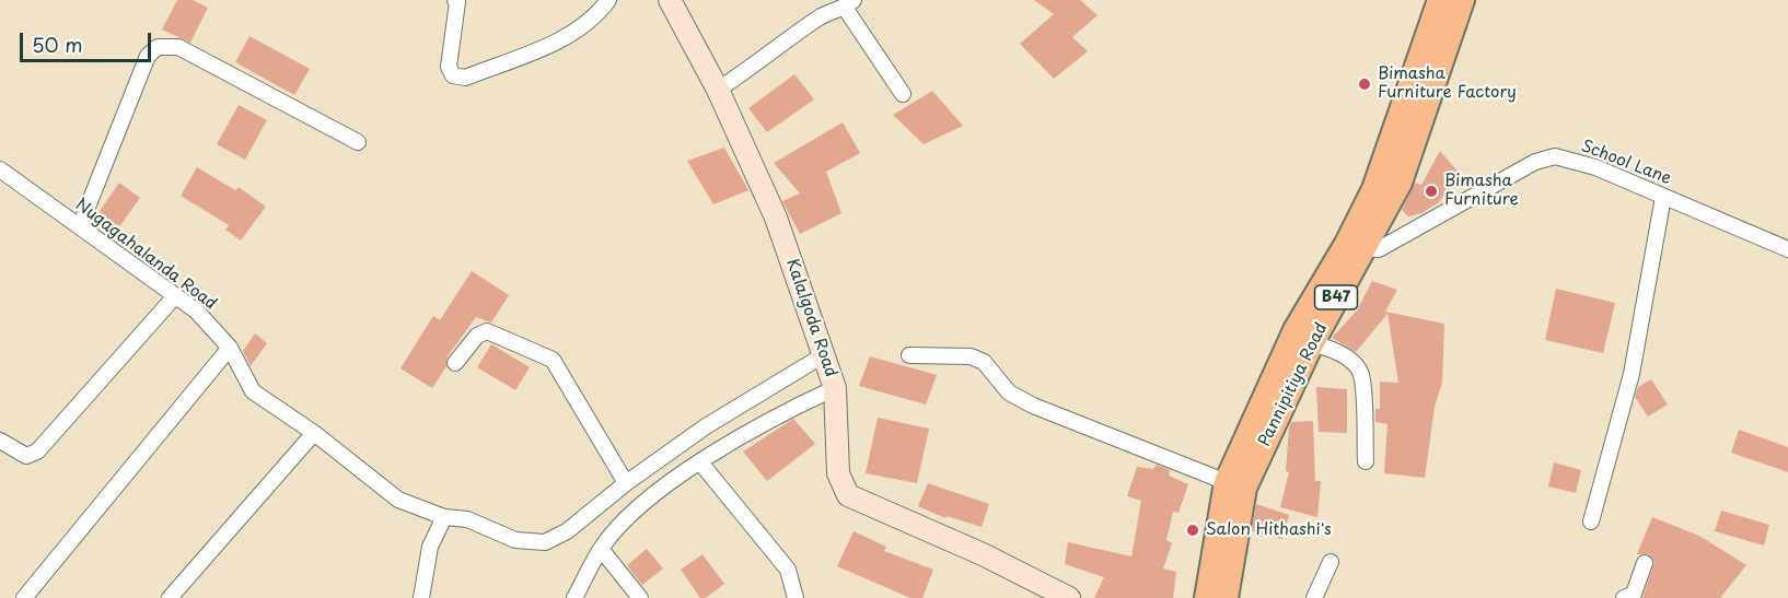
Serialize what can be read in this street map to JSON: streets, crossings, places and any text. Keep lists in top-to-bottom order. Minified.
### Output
{"streets":{"main road":["B47","Pannipitiya Road"],"street":["School Lane","Nugagahalanda Road","Kalalgoda Road"]},"crossings":[["School Lane","Pannipitiya Road"],["Nugagahalanda Road","Kalalgoda Road"]],"places":["Bimasha Furniture Factory","Bimasha Furniture","Salon Hithashi's"],"scale_bar":"50 m"}
